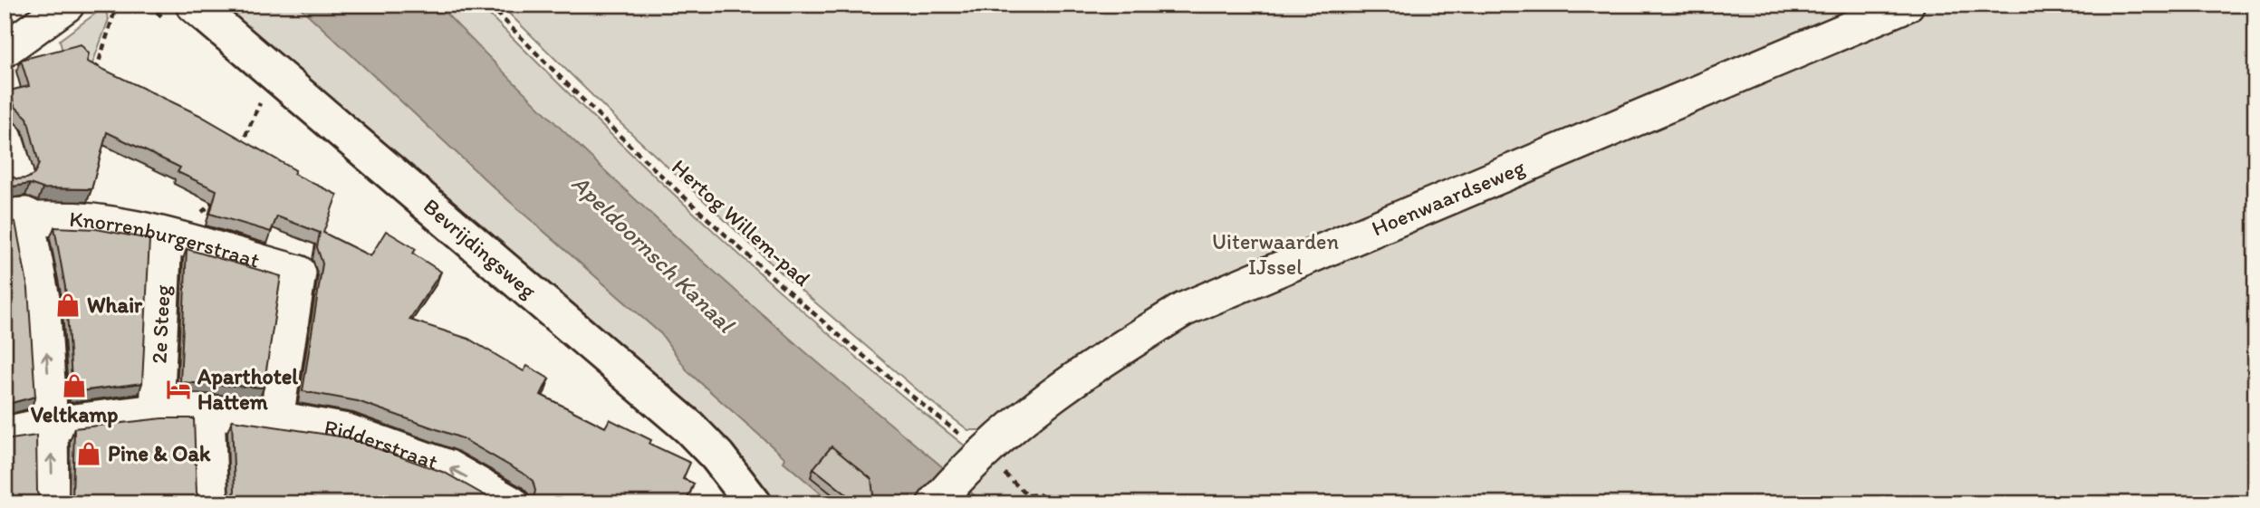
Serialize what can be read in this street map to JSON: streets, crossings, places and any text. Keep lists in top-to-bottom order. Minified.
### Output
{"streets":{"main road":["Bevrijdingsweg"],"street":["Hoenwaardseweg","Knorrenburgerstraat","2e Steeg","Ridderstraat"],"path":["Hertog Willem-pad"]},"crossings":[["Hoenwaardseweg","Hertog Willem-pad"],["Knorrenburgerstraat","2e Steeg"],["Knorrenburgerstraat","Ridderstraat"],["2e Steeg","Ridderstraat"]],"one_way":["Ridderstraat"],"water":["Apeldoornsch Kanaal"],"parks":["Uiterwaarden IJssel"],"places":{"shop":["Whair","Veltkamp","Pine & Oak"],"hotel":["Aparthotel Hattem"]}}
